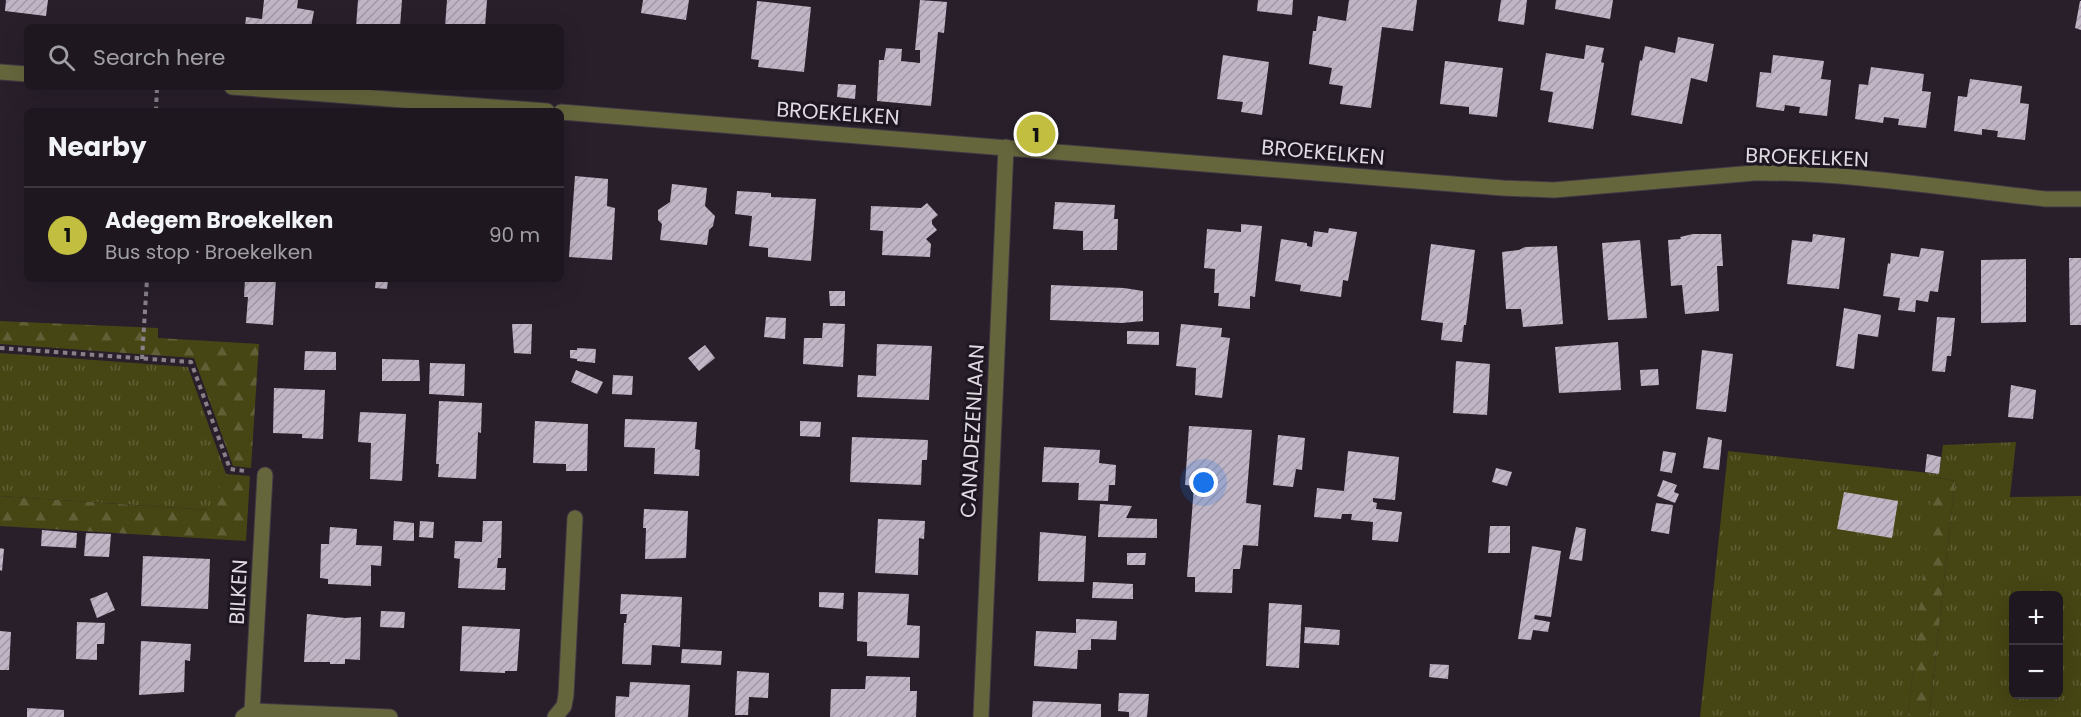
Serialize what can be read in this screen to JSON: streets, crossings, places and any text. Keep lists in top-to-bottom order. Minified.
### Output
{"streets":{"street":["BROEKELKEN","CANADEZENLAAN","BILKEN"]},"crossings":[["BROEKELKEN","CANADEZENLAAN"]],"page":{"search":"Search here","heading":"Nearby","pins":"1","list":[{"mark":"1","name":"Adegem Broekelken","note":"Bus stop · Broekelken","value":"90 m"}],"map_buttons":["+","−"]}}
